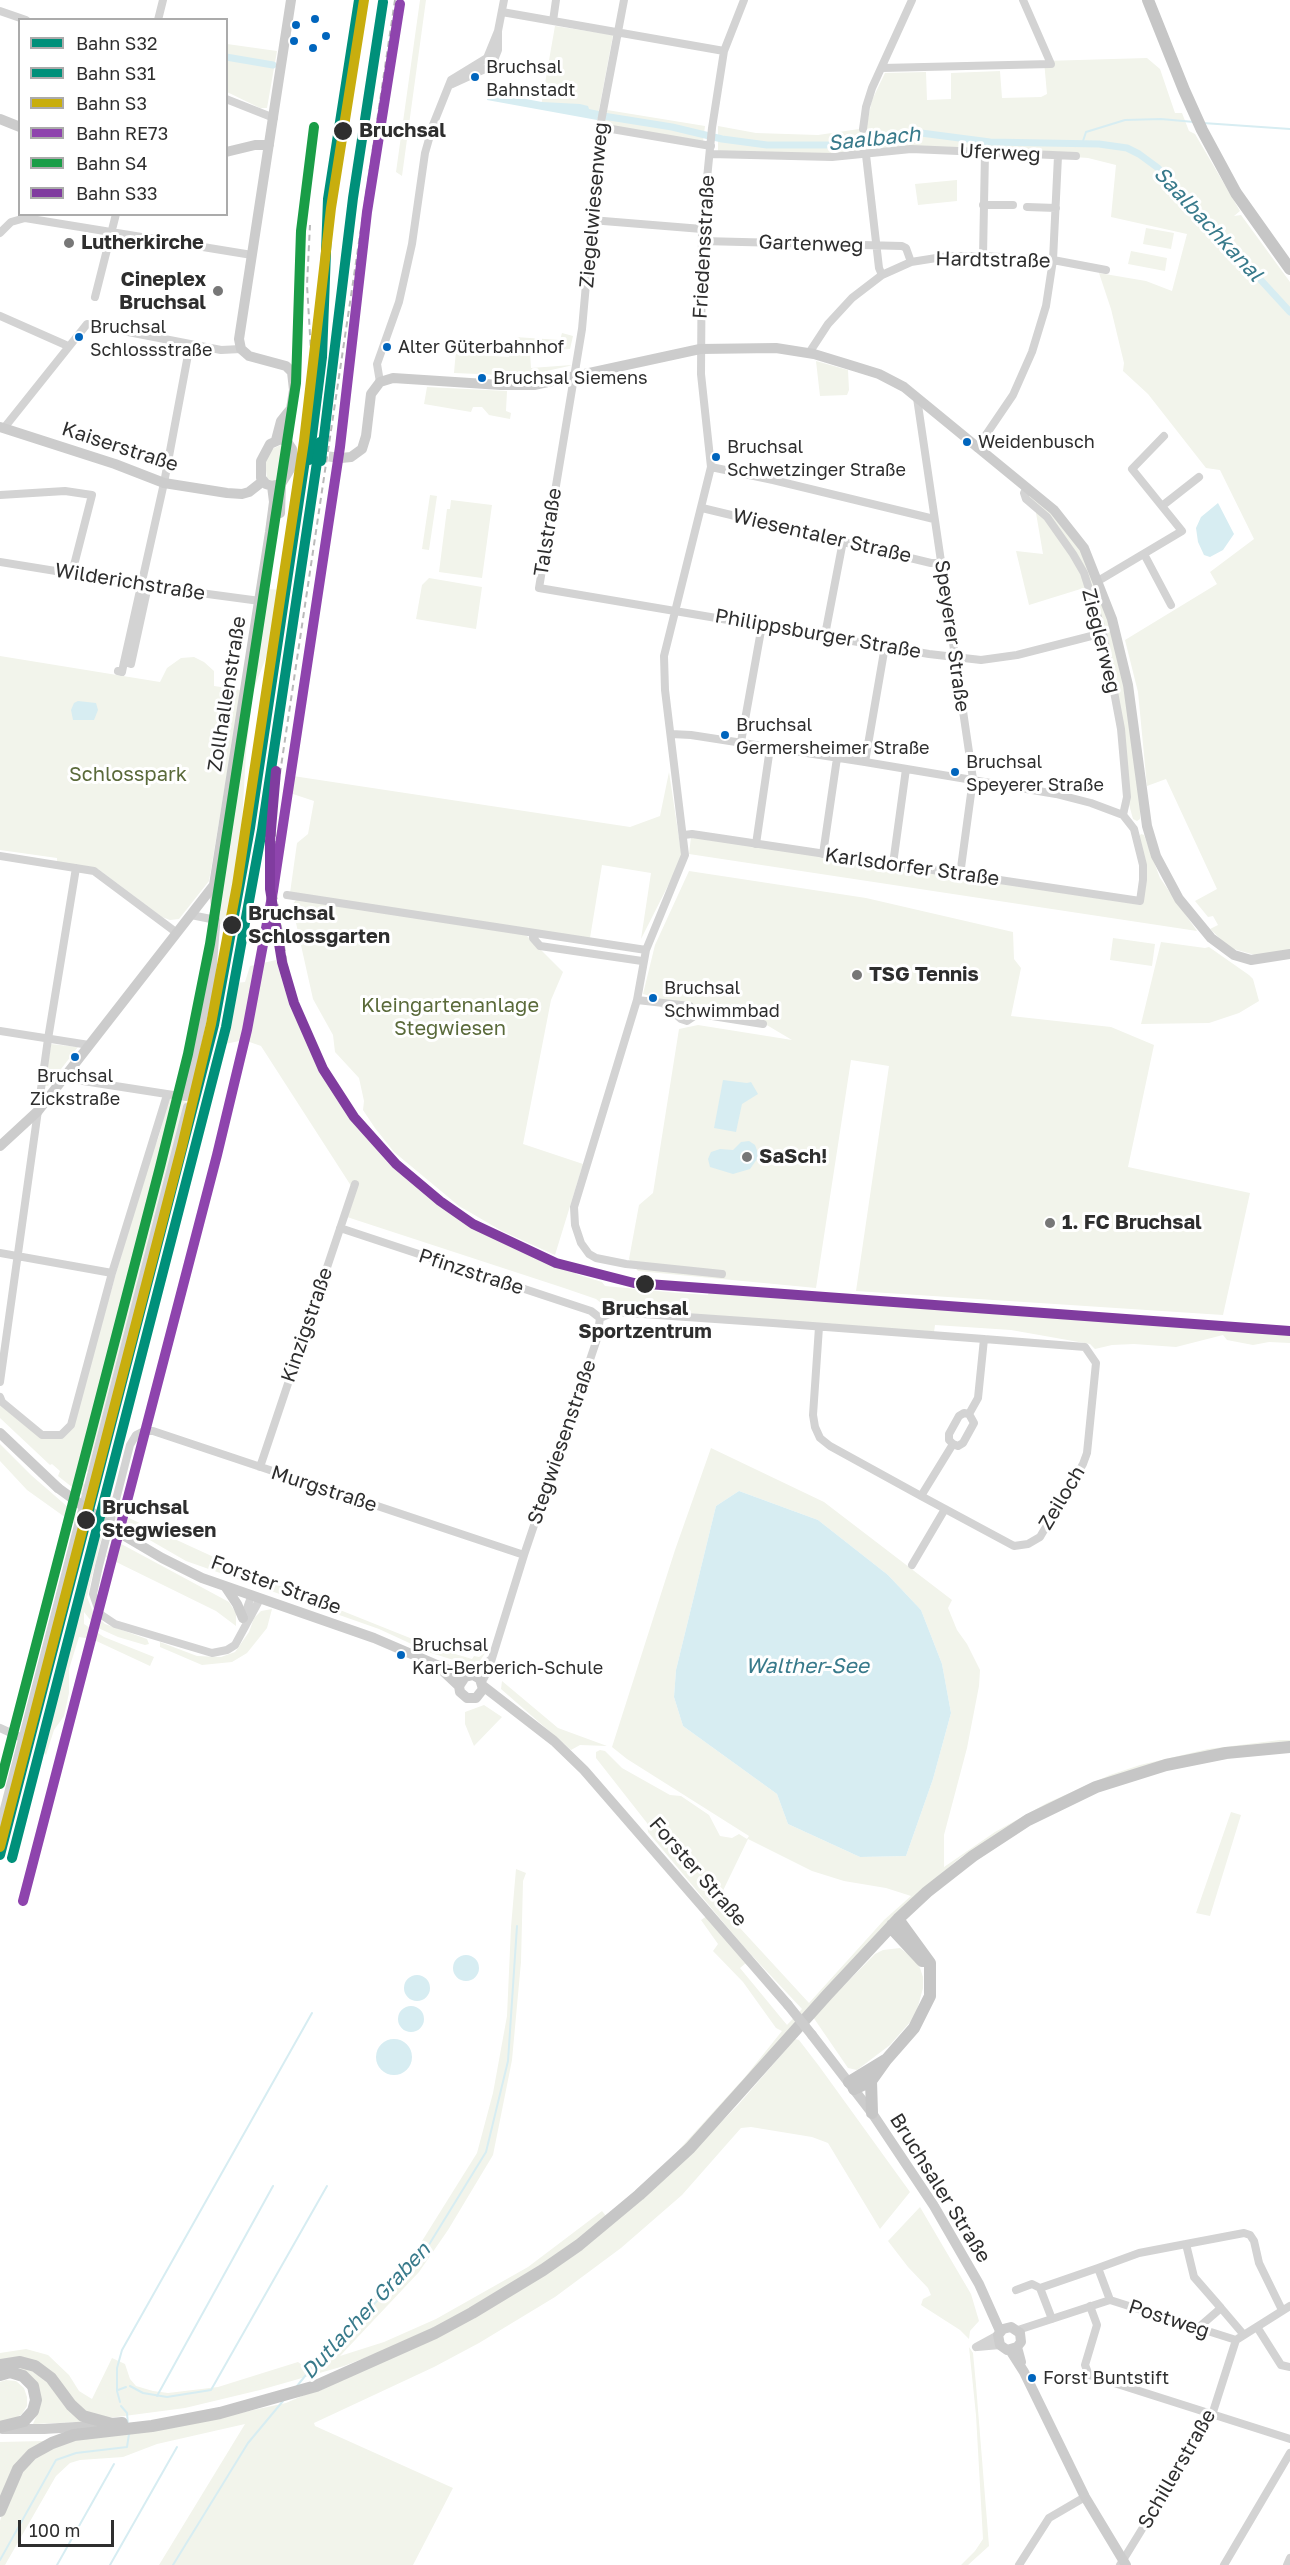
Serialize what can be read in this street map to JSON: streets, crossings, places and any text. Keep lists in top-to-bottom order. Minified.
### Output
{"streets":{"street":["Uferweg","Ziegelwiesenweg","Gartenweg","Friedensstraße","Hardtstraße","Kaiserstraße","Talstraße","Wiesentaler Straße","Wilderichstraße","Philippsburger Straße","Speyerer Straße","Zieglerweg","Zollhallenstraße","Karlsdorfer Straße","Pfinzstraße","Kinzigstraße","Stegwiesenstraße","Murgstraße","Zeiloch","Forster Straße","Bruchsaler Straße","Postweg","Schillerstraße"]},"crossings":[["Uferweg","Ziegelwiesenweg"],["Uferweg","Friedensstraße"],["Ziegelwiesenweg","Talstraße"],["Gartenweg","Friedensstraße"],["Gartenweg","Hardtstraße"],["Friedensstraße","Talstraße"],["Friedensstraße","Wiesentaler Straße"],["Friedensstraße","Philippsburger Straße"],["Friedensstraße","Karlsdorfer Straße"],["Kaiserstraße","Zollhallenstraße"],["Talstraße","Philippsburger Straße"],["Wiesentaler Straße","Speyerer Straße"],["Wilderichstraße","Zollhallenstraße"],["Philippsburger Straße","Speyerer Straße"],["Philippsburger Straße","Zieglerweg"],["Speyerer Straße","Karlsdorfer Straße"],["Pfinzstraße","Kinzigstraße"],["Pfinzstraße","Stegwiesenstraße"],["Kinzigstraße","Murgstraße"],["Stegwiesenstraße","Murgstraße"],["Stegwiesenstraße","Forster Straße"],["Forster Straße","Bruchsaler Straße"],["Bruchsaler Straße","Postweg"],["Bruchsaler Straße","Schillerstraße"],["Postweg","Schillerstraße"]],"water":["Saalbach","Saalbachkanal","Walther-See","Dutlacher Graben"],"parks":["Schlosspark","Kleingartenanlage Stegwiesen"],"places":["Bruchsal Bahnstadt","Bruchsal","Lutherkirche","Cineplex Bruchsal","Bruchsal Schlossstraße","Alter Güterbahnhof","Bruchsal Siemens","Weidenbusch","Bruchsal Schwetzinger Straße","Bruchsal Germersheimer Straße","Bruchsal Speyerer Straße","Bruchsal Schlossgarten","TSG Tennis","Bruchsal Schwimmbad","Bruchsal Zickstraße","SaSch!","1. FC Bruchsal","Bruchsal Sportzentrum","Bruchsal Stegwiesen","Bruchsal Karl-Berberich-Schule","Forst Buntstift"],"lines":["rail line S32","rail line S3","rail line S31","rail line RE73","rail line S4","rail line S33"],"legend":["Bahn S32","Bahn S31","Bahn S3","Bahn RE73","Bahn S4","Bahn S33"],"scale_bar":"100 m"}
